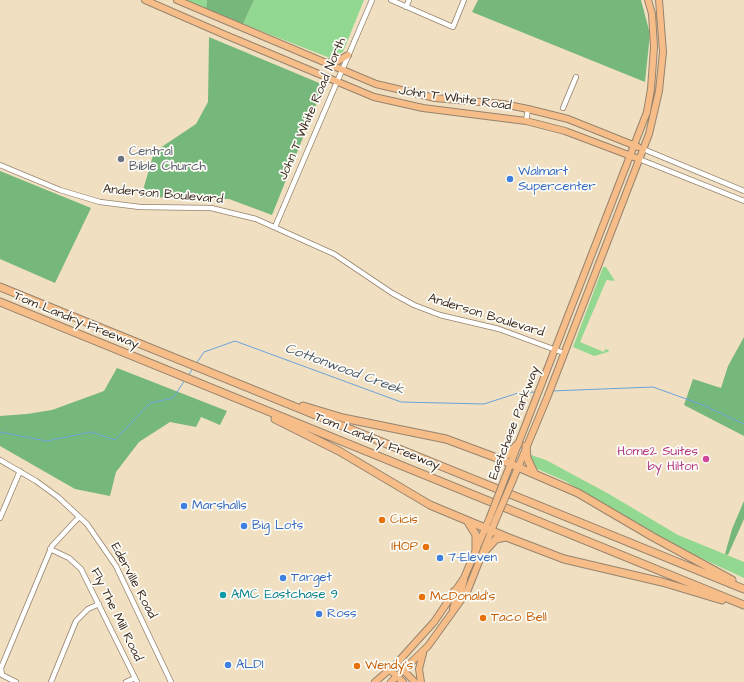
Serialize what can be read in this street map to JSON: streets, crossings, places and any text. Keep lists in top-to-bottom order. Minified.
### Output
{"streets":{"highway":["Tom Landry Freeway"],"main road":["John T White Road","Eastchase Parkway"],"street":["John T White Road North","Anderson Boulevard","Ederville Road","Fly The Mill Road"]},"crossings":[["John T White Road","John T White Road North"],["John T White Road","Eastchase Parkway"],["John T White Road North","Anderson Boulevard"],["Anderson Boulevard","Eastchase Parkway"]],"water":["Cottonwood Creek"],"places":["Central Bible Church","Walmart Supercenter","Home2 Suites by Hilton","Marshalls","Cicis","Big Lots","IHOP","7-Eleven","Target","AMC Eastchase 9","McDonald's","Ross","Taco Bell","ALDI","Wendy's"]}
